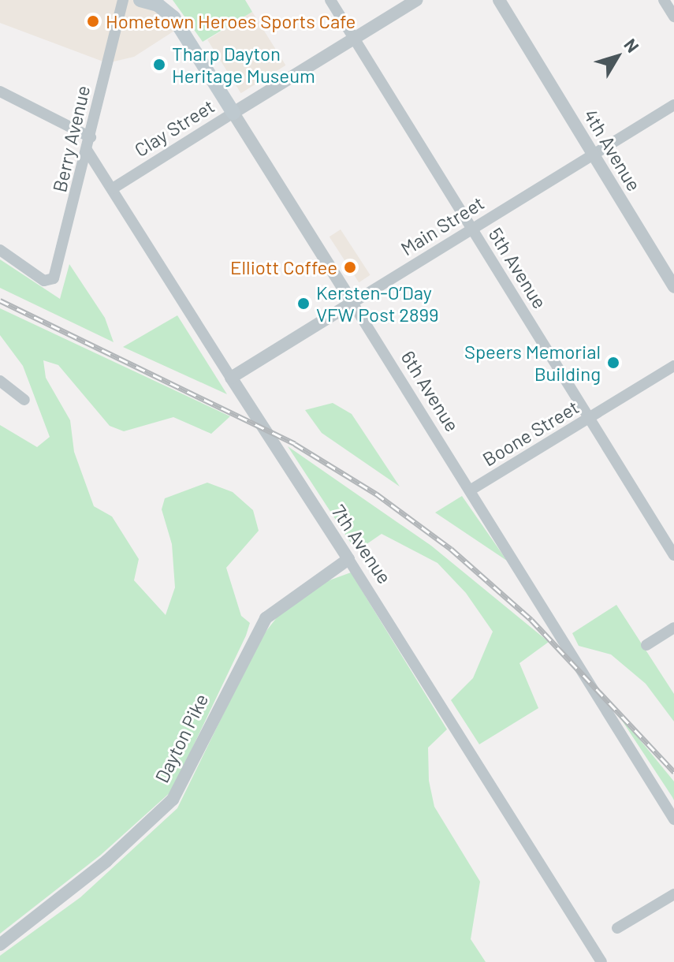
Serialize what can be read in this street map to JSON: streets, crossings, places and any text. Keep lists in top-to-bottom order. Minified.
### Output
{"streets":{"main road":["6th Avenue"],"street":["Clay Street","Berry Avenue","4th Avenue","Main Street","5th Avenue","Boone Street","7th Avenue","Dayton Pike"]},"crossings":[["Clay Street","5th Avenue"],["Clay Street","6th Avenue"],["Clay Street","7th Avenue"],["Berry Avenue","7th Avenue"],["4th Avenue","Main Street"],["Main Street","5th Avenue"],["Main Street","6th Avenue"],["Main Street","7th Avenue"],["5th Avenue","Boone Street"],["6th Avenue","Boone Street"],["7th Avenue","Dayton Pike"]],"places":["Hometown Heroes Sports Cafe","Tharp Dayton Heritage Museum","Elliott Coffee","Kersten-O’Day VFW Post 2899","Speers Memorial Building"],"north":"top right"}
